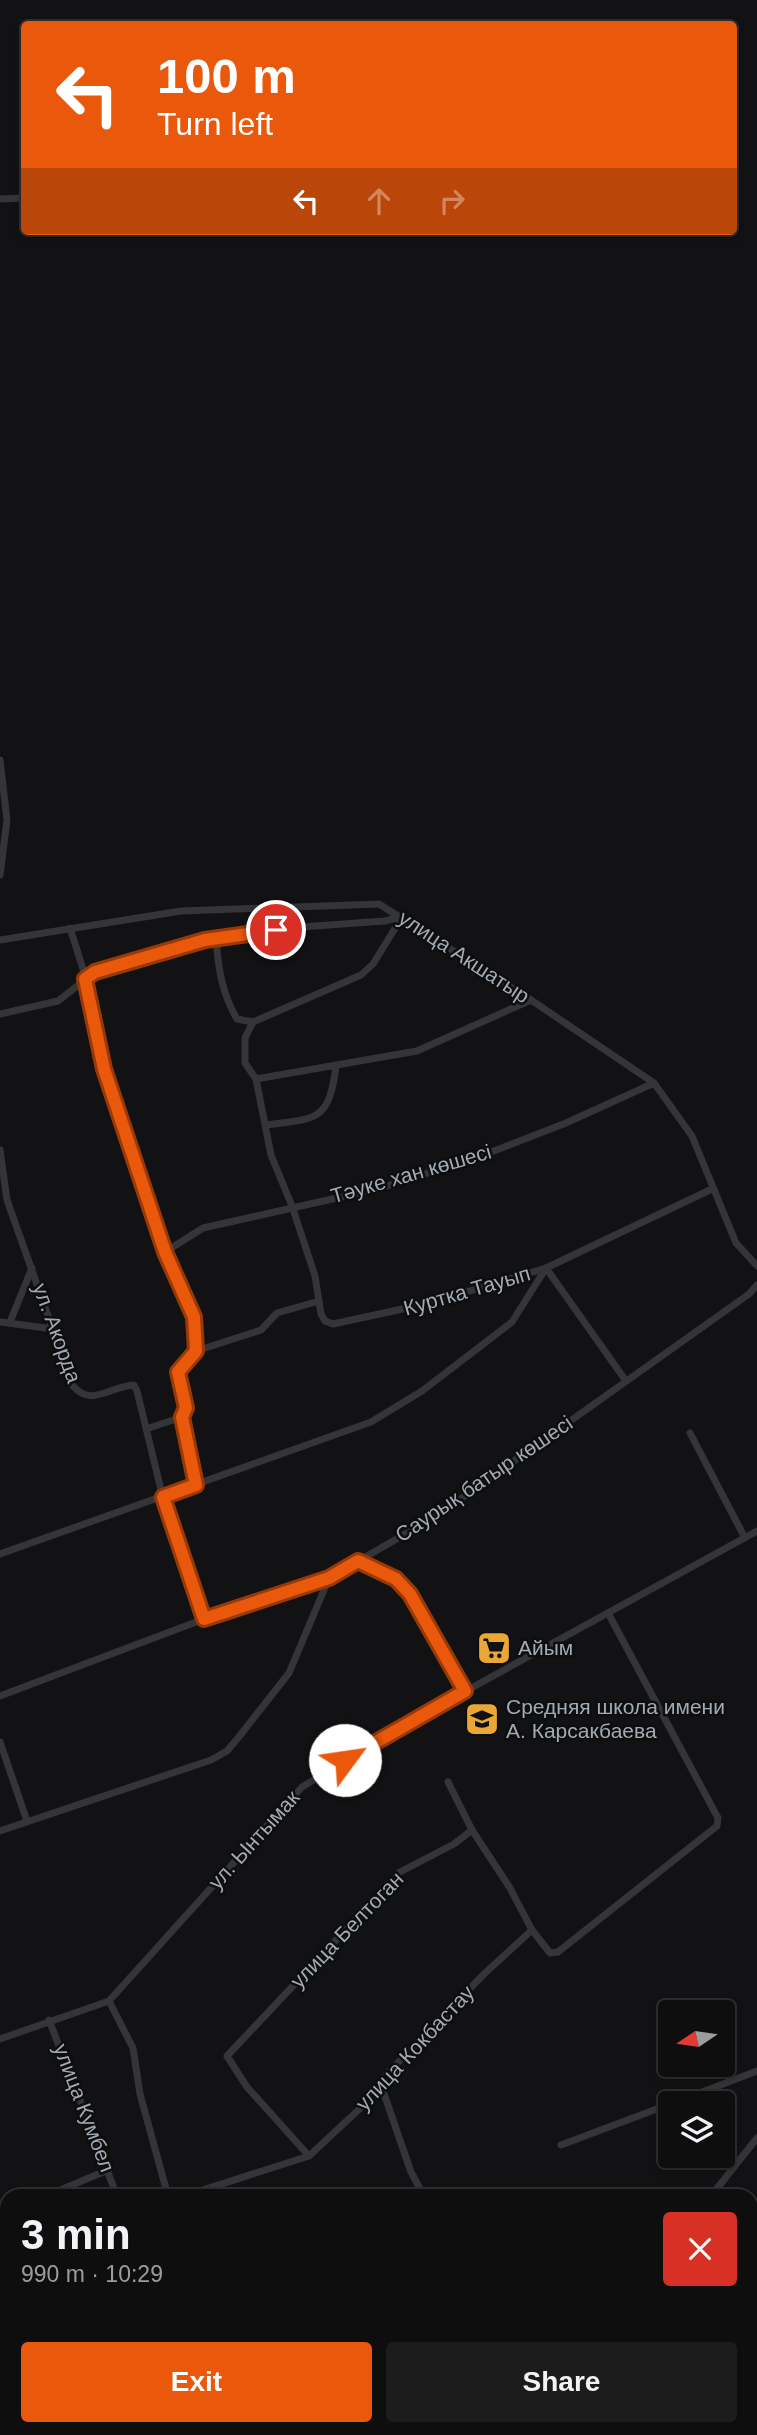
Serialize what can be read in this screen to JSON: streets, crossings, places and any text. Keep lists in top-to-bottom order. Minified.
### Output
{"streets":{"street":["улица Акшатыр","Тәуке хан көшесі","Куртка Тауып","ул. Акорда","Саурық батыр көшесі","ул. Ынтымак","улица Белтоган","улица Кокбастау","улица Кумбел"]},"crossings":[["улица Акшатыр","Тәуке хан көшесі"],["улица Акшатыр","Куртка Тауып"],["ул. Акорда","Саурық батыр көшесі"],["улица Белтоган","улица Кокбастау"]],"places":{"supermarket":["Айым"],"school or university":["Средняя школа имени А. Карсакбаева"]},"north":"left","page":{"turn":["100 m","Turn left"],"heading":["3 min","990 m · 10:29"],"buttons":["Exit","Share"]}}
